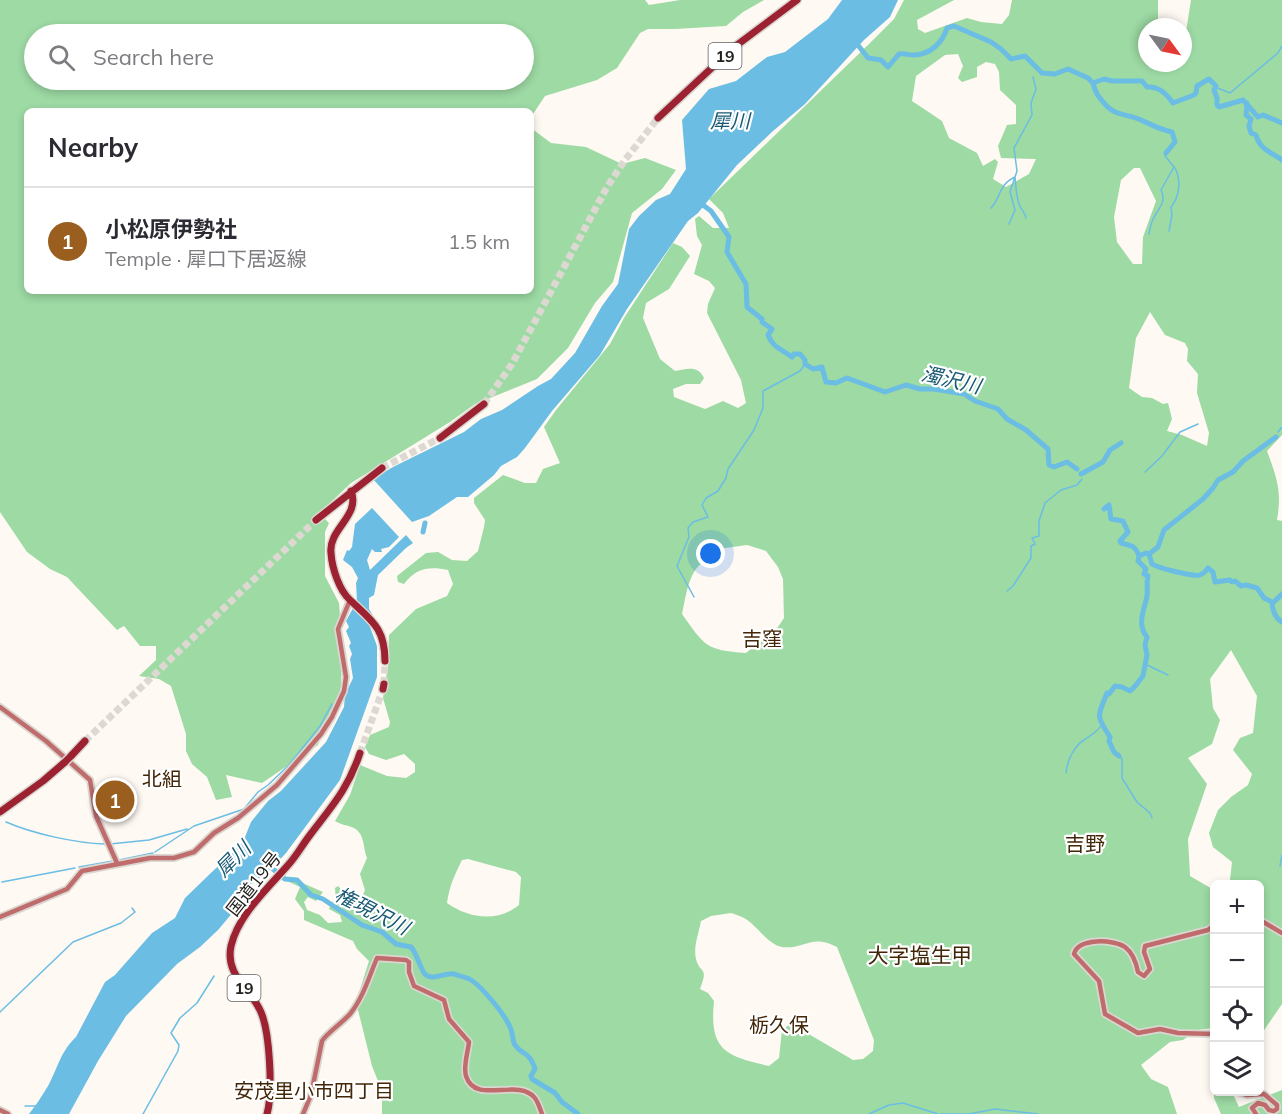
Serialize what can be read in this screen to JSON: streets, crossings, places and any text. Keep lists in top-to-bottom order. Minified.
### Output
{"streets":{"highway":["19","国道19号"]},"districts":["吉窪","北組","吉野","大字塩生甲","栃久保","安茂里小市四丁目"],"water":["犀川","濁沢川","権現沢川"],"north":"bottom right","page":{"search":"Search here","heading":"Nearby","list":[{"mark":"1","name":"小松原伊勢社","note":"Temple · 犀口下居返線","value":"1.5 km"}],"pins":"1","map_buttons":["+","−"]}}
